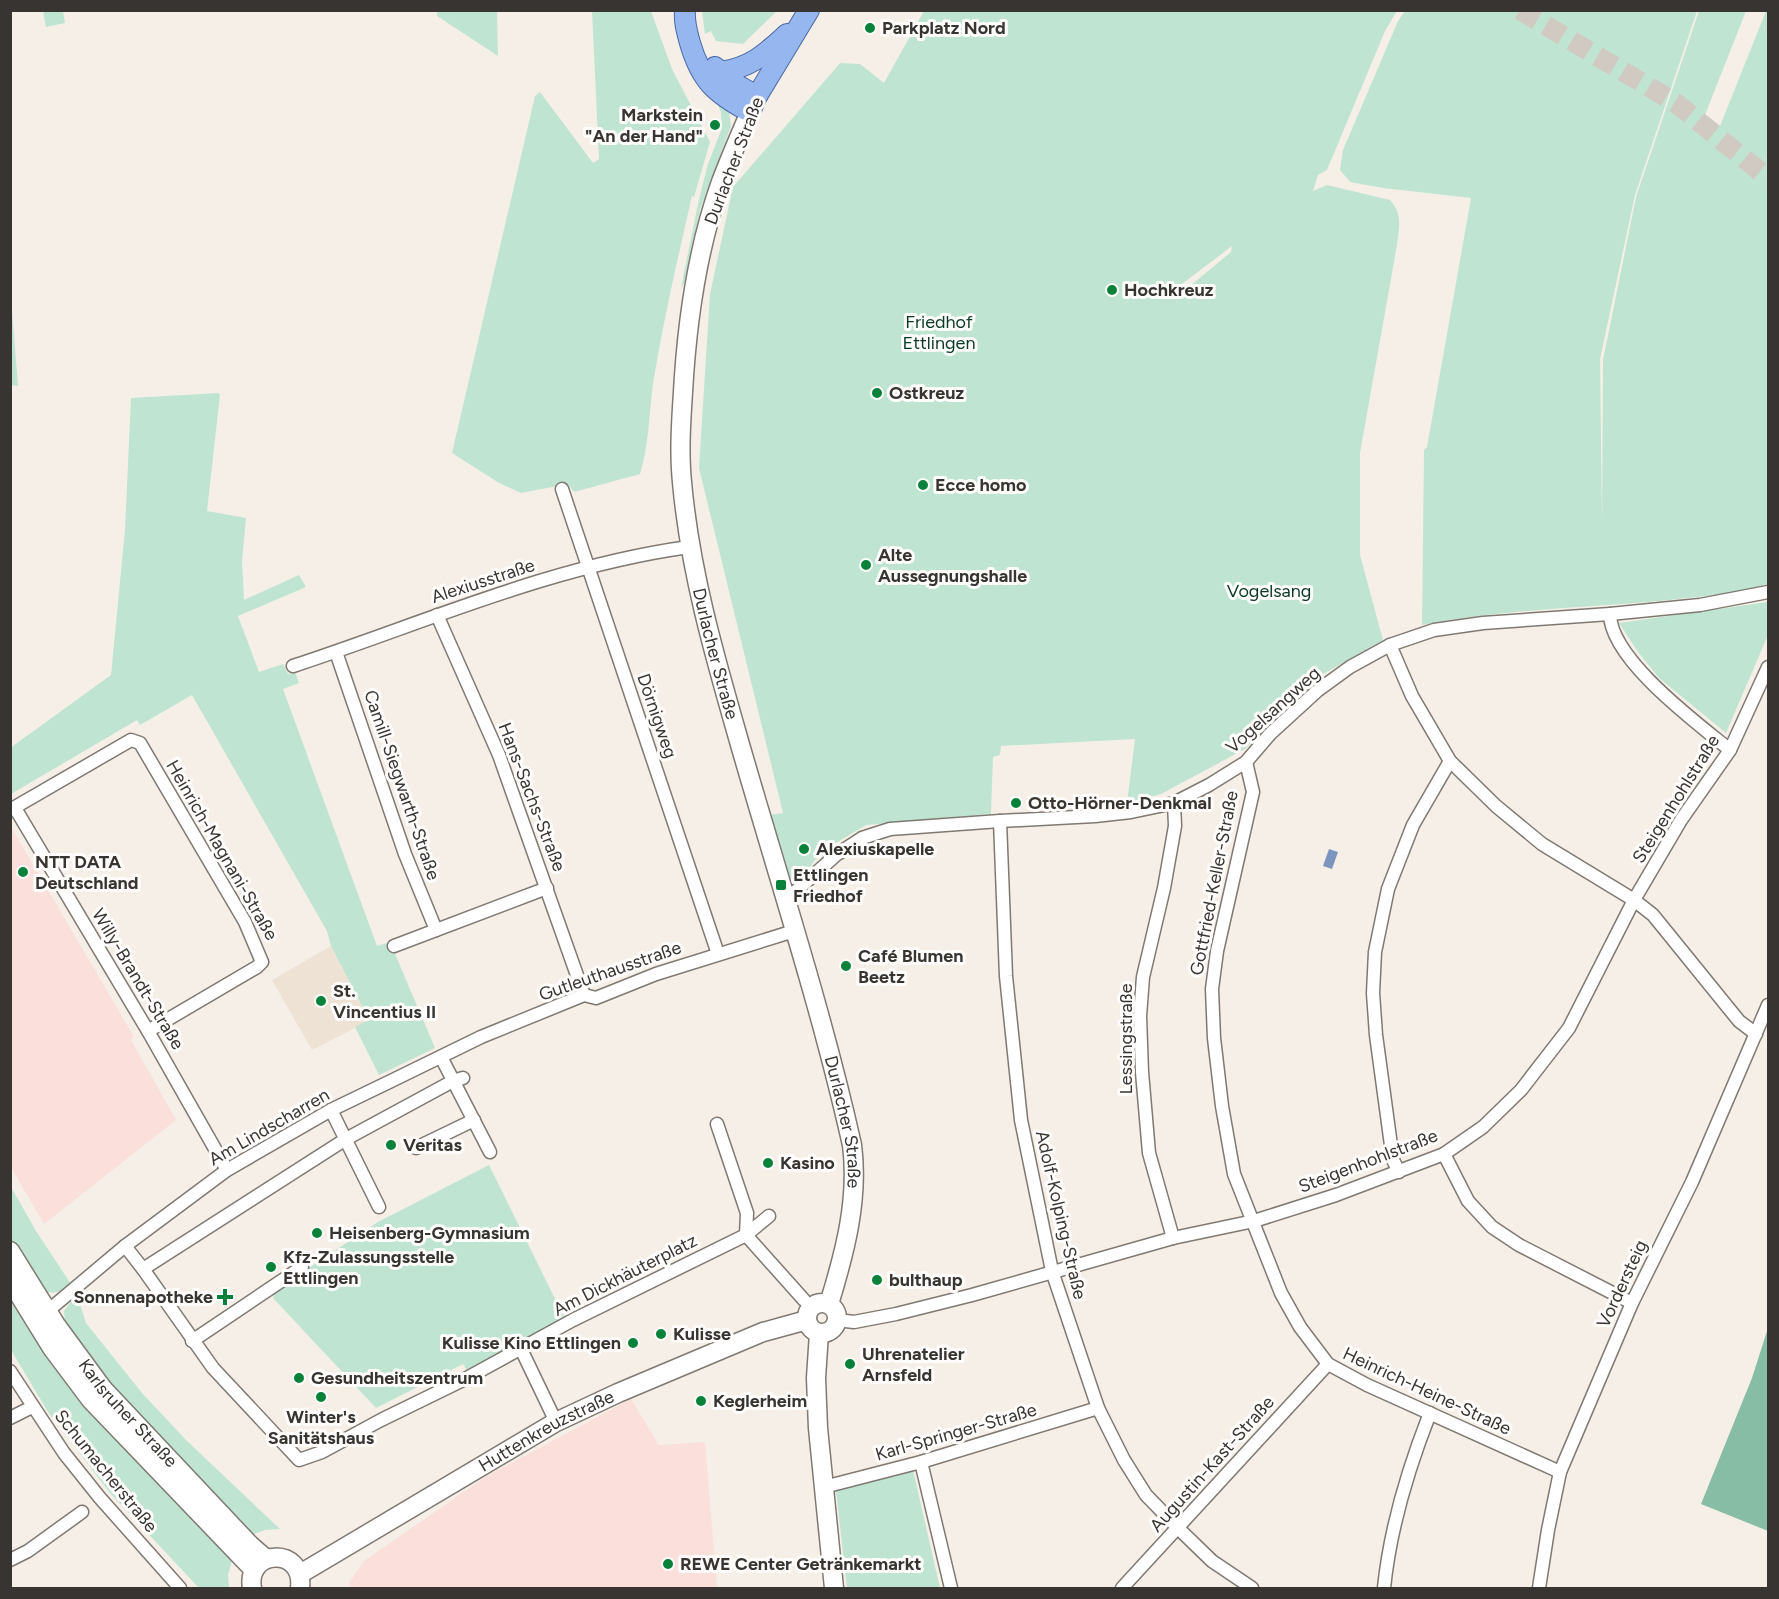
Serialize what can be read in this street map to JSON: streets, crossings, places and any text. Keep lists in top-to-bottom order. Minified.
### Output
{"streets":{"main road":["Durlacher Straße","Karlsruher Straße","Huttenkreuzstraße"],"street":["Alexiusstraße","Vogelsangweg","Dörnigweg","Camill-Siegwarth-Straße","Hans-Sachs-Straße","Steigenhohlstraße","Heinrich-Magnani-Straße","Gottfried-Keller-Straße","Gutleuthausstraße","Willy-Brandt-Straße","Lessingstraße","Am Lindscharren","Adolf-Kolping-Straße","Am Dickhäuterplatz","Vordersteig","Heinrich-Heine-Straße","Karl-Springer-Straße","Augustin-Kast-Straße","Schumacherstraße"]},"crossings":[["Durlacher Straße","Alexiusstraße"],["Durlacher Straße","Vogelsangweg"],["Durlacher Straße","Steigenhohlstraße"],["Durlacher Straße","Gutleuthausstraße"],["Durlacher Straße","Huttenkreuzstraße"],["Alexiusstraße","Dörnigweg"],["Alexiusstraße","Camill-Siegwarth-Straße"],["Alexiusstraße","Hans-Sachs-Straße"],["Vogelsangweg","Gottfried-Keller-Straße"],["Vogelsangweg","Lessingstraße"],["Vogelsangweg","Adolf-Kolping-Straße"],["Dörnigweg","Gutleuthausstraße"],["Hans-Sachs-Straße","Gutleuthausstraße"],["Steigenhohlstraße","Gottfried-Keller-Straße"],["Steigenhohlstraße","Lessingstraße"],["Steigenhohlstraße","Adolf-Kolping-Straße"],["Steigenhohlstraße","Heinrich-Heine-Straße"],["Steigenhohlstraße","Huttenkreuzstraße"],["Heinrich-Magnani-Straße","Willy-Brandt-Straße"],["Gottfried-Keller-Straße","Heinrich-Heine-Straße"],["Gutleuthausstraße","Am Lindscharren"],["Willy-Brandt-Straße","Am Lindscharren"],["Am Lindscharren","Karlsruher Straße"],["Adolf-Kolping-Straße","Karl-Springer-Straße"],["Adolf-Kolping-Straße","Augustin-Kast-Straße"],["Vordersteig","Heinrich-Heine-Straße"],["Heinrich-Heine-Straße","Augustin-Kast-Straße"]],"parks":["Friedhof Ettlingen","Vogelsang"],"places":{"other":["Parkplatz Nord","Markstein \"An der Hand\"","Hochkreuz","Ostkreuz","Ecce homo","Alte Aussegnungshalle","Otto-Hörner-Denkmal","Alexiuskapelle","NTT DATA Deutschland","Café Blumen Beetz","St. Vincentius II","Veritas","Kasino","Heisenberg-Gymnasium","Kfz-Zulassungsstelle Ettlingen","bulthaup","Kulisse","Kulisse Kino Ettlingen","Uhrenatelier Arnsfeld","Gesundheitszentrum","Winter's Sanitätshaus","Keglerheim","REWE Center Getränkemarkt"],"transit":["Ettlingen Friedhof"],"health":["Sonnenapotheke"]}}
